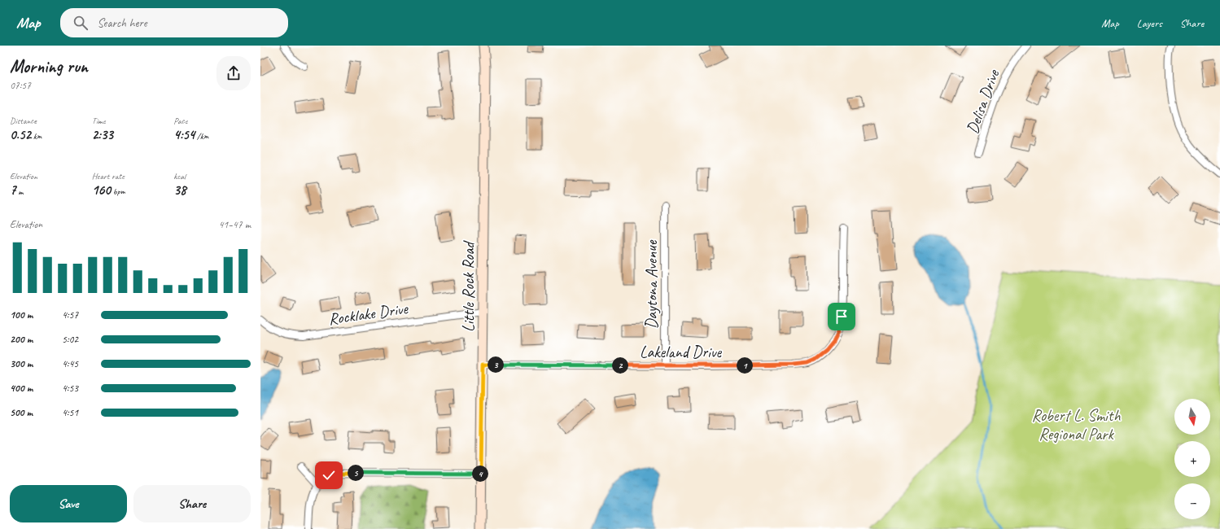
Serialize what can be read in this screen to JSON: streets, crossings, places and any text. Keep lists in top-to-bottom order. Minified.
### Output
{"streets":{"main road":["Little Rock Road"],"street":["Delisa Drive","Daytona Avenue","Rocklake Drive","Lakeland Drive"]},"crossings":[["Daytona Avenue","Lakeland Drive"],["Little Rock Road","Rocklake Drive"],["Little Rock Road","Lakeland Drive"]],"parks":["Robert L. Smith Regional Park"],"north":"bottom","page":{"header":"Map","search":"Search here","nav":["Map","Layers","Share"],"heading":["Morning run","07:57"],"stats":[["Distance","0.52 km"],["Time","2:33"],["Pace","4:54 /km"],["Elevation","7 m"],["Heart rate","160 bpm"],["kcal","38"]],"chart":["Elevation","41–47 m"],"list":[{"name":"100 m","note":"4:57"},{"name":"200 m","note":"5:02"},{"name":"300 m","note":"4:45"},{"name":"400 m","note":"4:53"},{"name":"500 m","note":"4:51"}],"pins":["3","1","2","5","4"],"map_buttons":["+","−"],"buttons":["Save","Share"]}}
